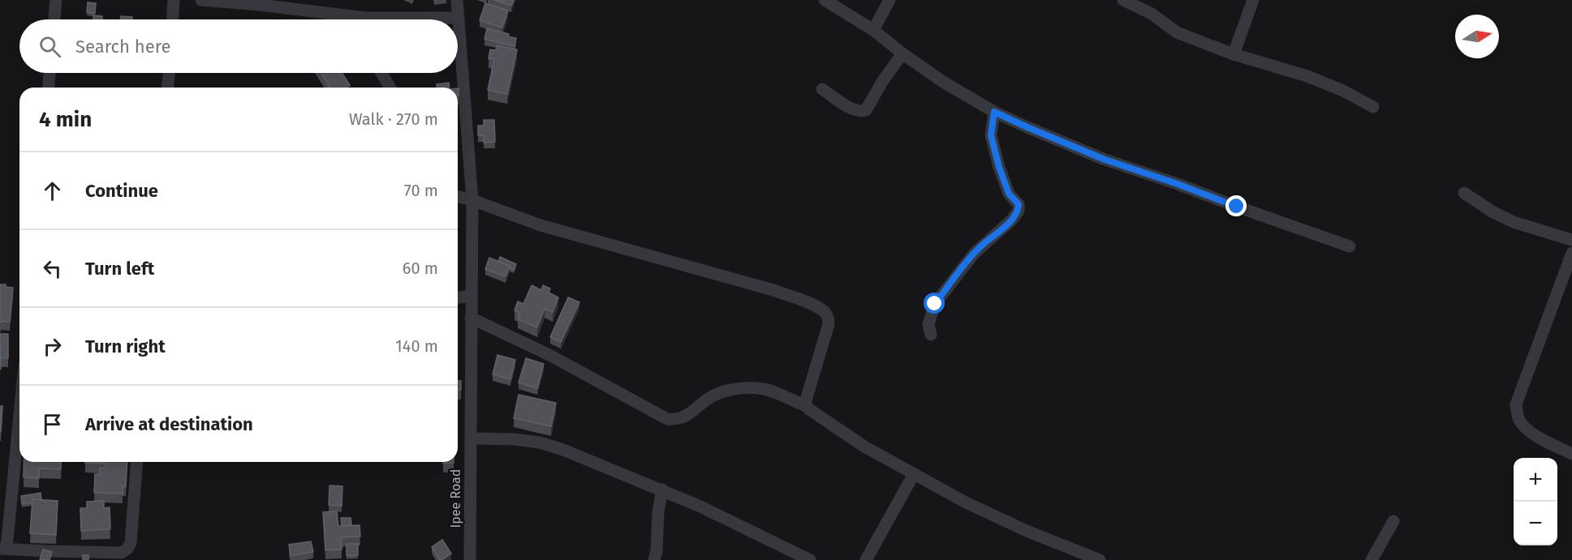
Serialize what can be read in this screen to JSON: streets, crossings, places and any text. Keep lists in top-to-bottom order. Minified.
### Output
{"streets":{"street":["Ipee Road"]},"north":"right","page":{"search":"Search here","heading":["4 min","Walk · 270 m"],"list":[["Continue","70 m"],["Turn left","60 m"],["Turn right","140 m"],"Arrive at destination"],"map_buttons":["+","−"]}}
